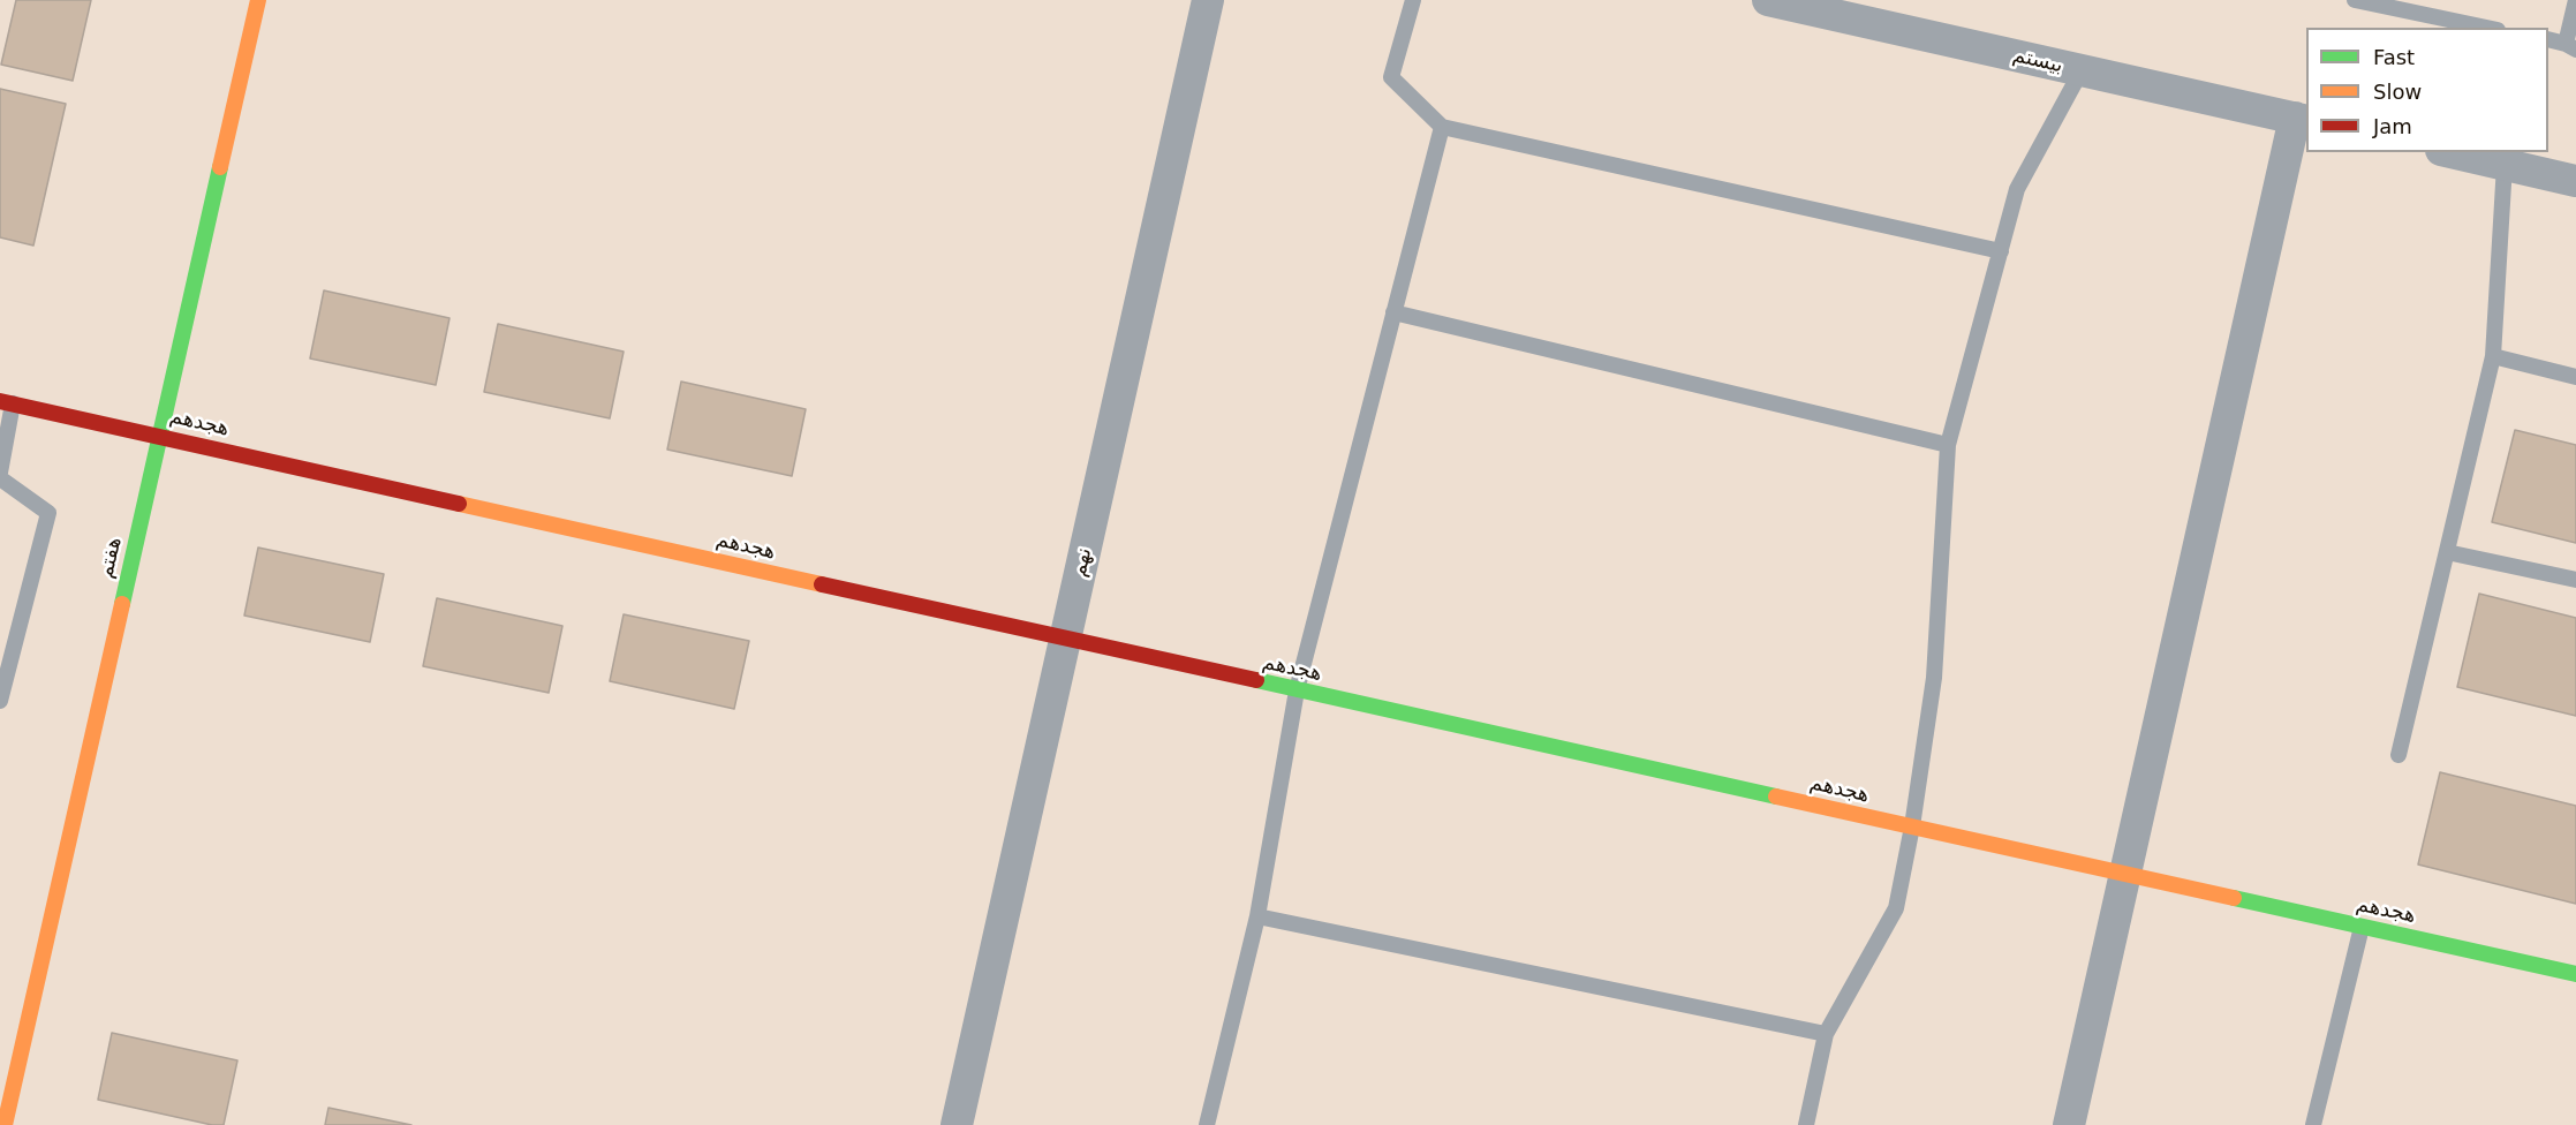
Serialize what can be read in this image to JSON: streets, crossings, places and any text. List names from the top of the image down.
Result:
{
  "streets": {
    "street": [
      "بیستم",
      "هجدهم",
      "هفتم",
      "نهم"
    ]
  },
  "crossings": [
    ["هجدهم", "هفتم"],
    ["هجدهم", "نهم"]
  ],
  "legend": ["Fast", "Slow", "Jam"]
}
